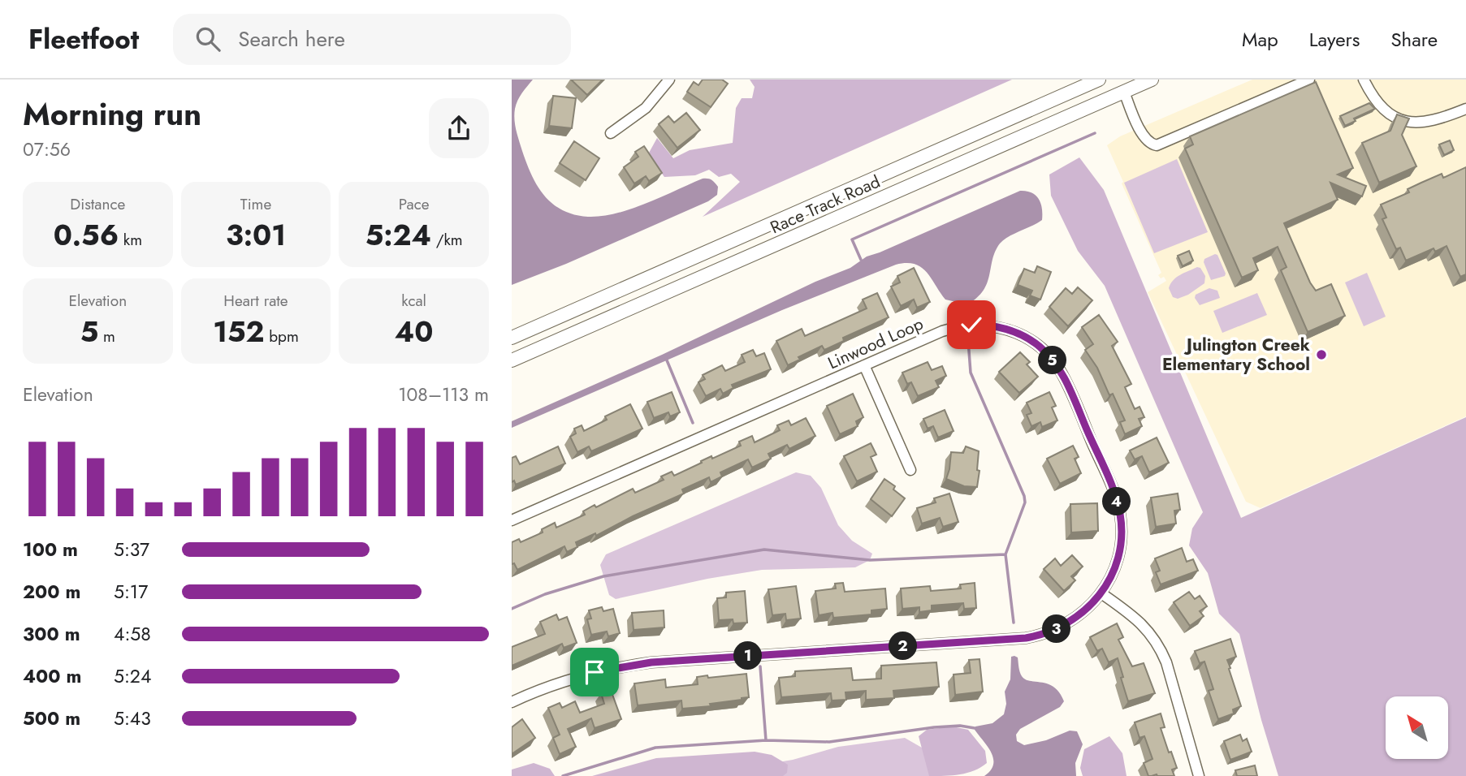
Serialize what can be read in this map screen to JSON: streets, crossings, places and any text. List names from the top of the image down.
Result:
{
  "streets": {
    "main road": ["Race Track Road"],
    "street": ["Linwood Loop"]
  },
  "places": ["Julington Creek Elementary School"],
  "north": "top left",
  "page": {
    "header": "Fleetfoot",
    "search": "Search here",
    "nav": ["Map", "Layers", "Share"],
    "heading": ["Morning run", "07:56"],
    "stats": [
      ["Distance", "0.56 km"],
      ["Time", "3:01"],
      ["Pace", "5:24 /km"],
      ["Elevation", "5 m"],
      ["Heart rate", "152 bpm"],
      ["kcal", "40"]
    ],
    "pins": [
      "5",
      "4",
      "3",
      "2",
      "1"
    ],
    "chart": ["Elevation", "108–113 m"],
    "list": [
      {
        "name": "100 m",
        "note": "5:37"
      },
      {
        "name": "200 m",
        "note": "5:17"
      },
      {
        "name": "300 m",
        "note": "4:58"
      },
      {
        "name": "400 m",
        "note": "5:24"
      },
      {
        "name": "500 m",
        "note": "5:43"
      }
    ]
  }
}
